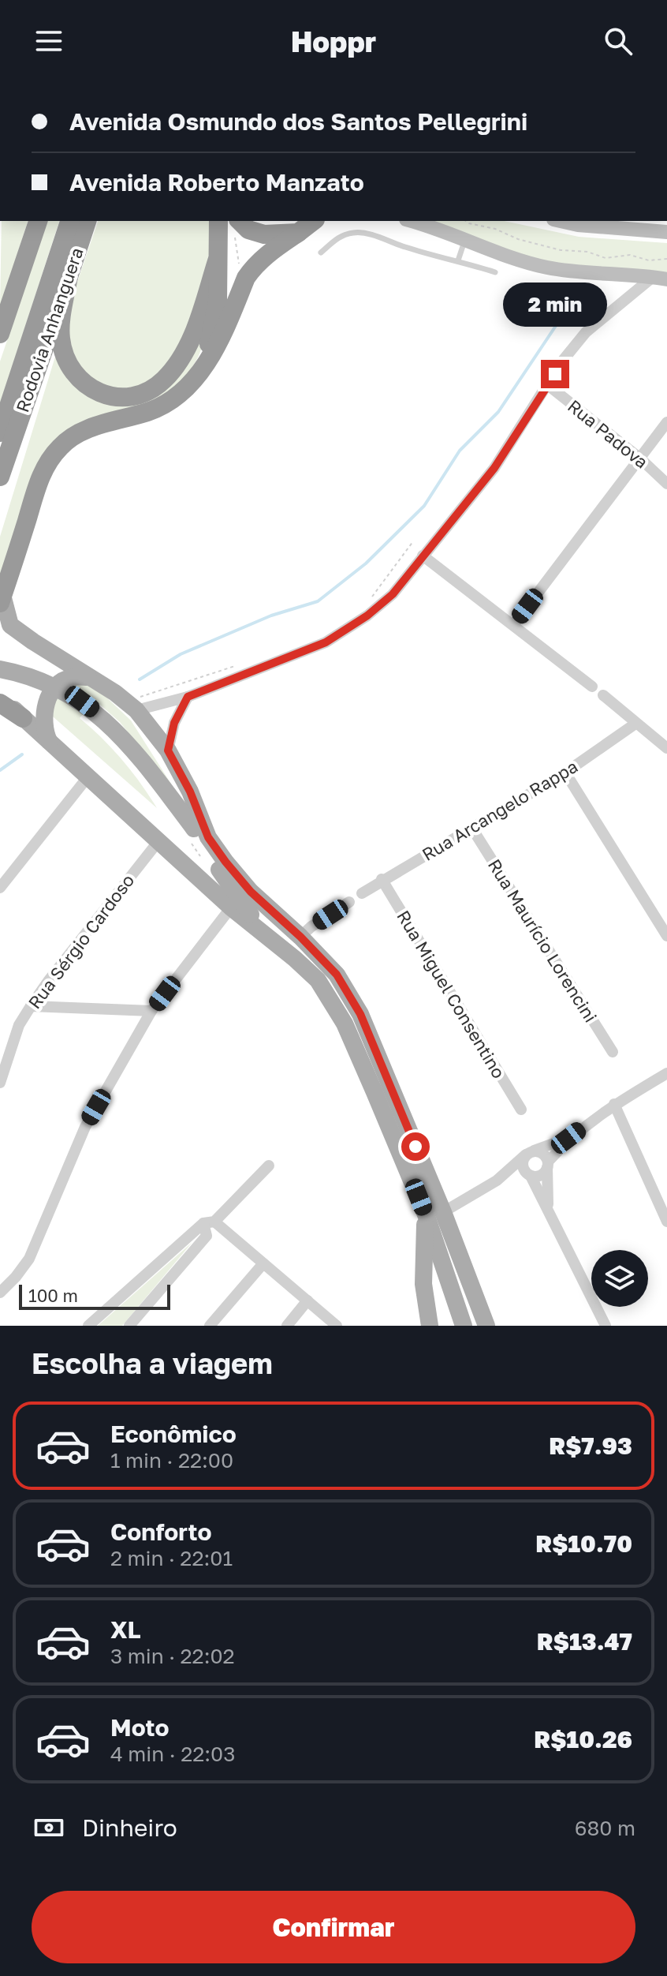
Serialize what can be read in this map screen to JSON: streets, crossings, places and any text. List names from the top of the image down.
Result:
{
  "streets": {
    "highway": ["Rodovia Anhanguera"],
    "street": [
      "Rua Padova",
      "Rua Arcangelo Rappa",
      "Rua Maurício Lorencini",
      "Rua Sérgio Cardoso",
      "Rua Miguel Consentino"
    ]
  },
  "crossings": [
    ["Rua Arcangelo Rappa", "Rua Maurício Lorencini"],
    ["Rua Arcangelo Rappa", "Rua Miguel Consentino"]
  ],
  "scale_bar": "100 m",
  "page": {
    "header": "Hoppr",
    "banner": ["Avenida Osmundo dos Santos Pellegrini", "Avenida Roberto Manzato"],
    "bubble": "2 min",
    "scale": "100 m",
    "heading": "Escolha a viagem",
    "list": [
      {
        "name": "Econômico",
        "note": "1 min · 22:00",
        "value": "R$7.93"
      },
      {
        "name": "Conforto",
        "note": "2 min · 22:01",
        "value": "R$10.70"
      },
      {
        "name": "XL",
        "note": "3 min · 22:02",
        "value": "R$13.47"
      },
      {
        "name": "Moto",
        "note": "4 min · 22:03",
        "value": "R$10.26"
      }
    ],
    "pay": ["Dinheiro", "680 m"],
    "buttons": "Confirmar"
  }
}
